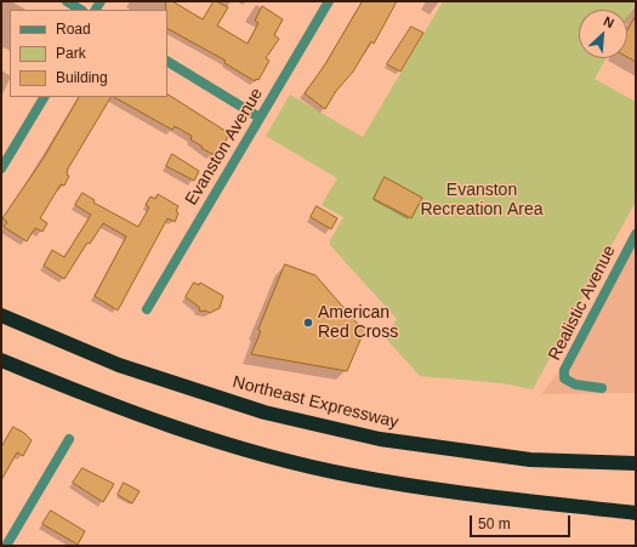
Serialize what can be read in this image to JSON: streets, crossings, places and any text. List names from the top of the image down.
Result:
{
  "streets": {
    "highway": ["Northeast Expressway"],
    "street": ["Evanston Avenue", "Realistic Avenue"]
  },
  "parks": ["Evanston Recreation Area"],
  "places": ["American Red Cross"],
  "legend": ["Road", "Park", "Building"],
  "scale_bar": "50 m",
  "north": "top right"
}
